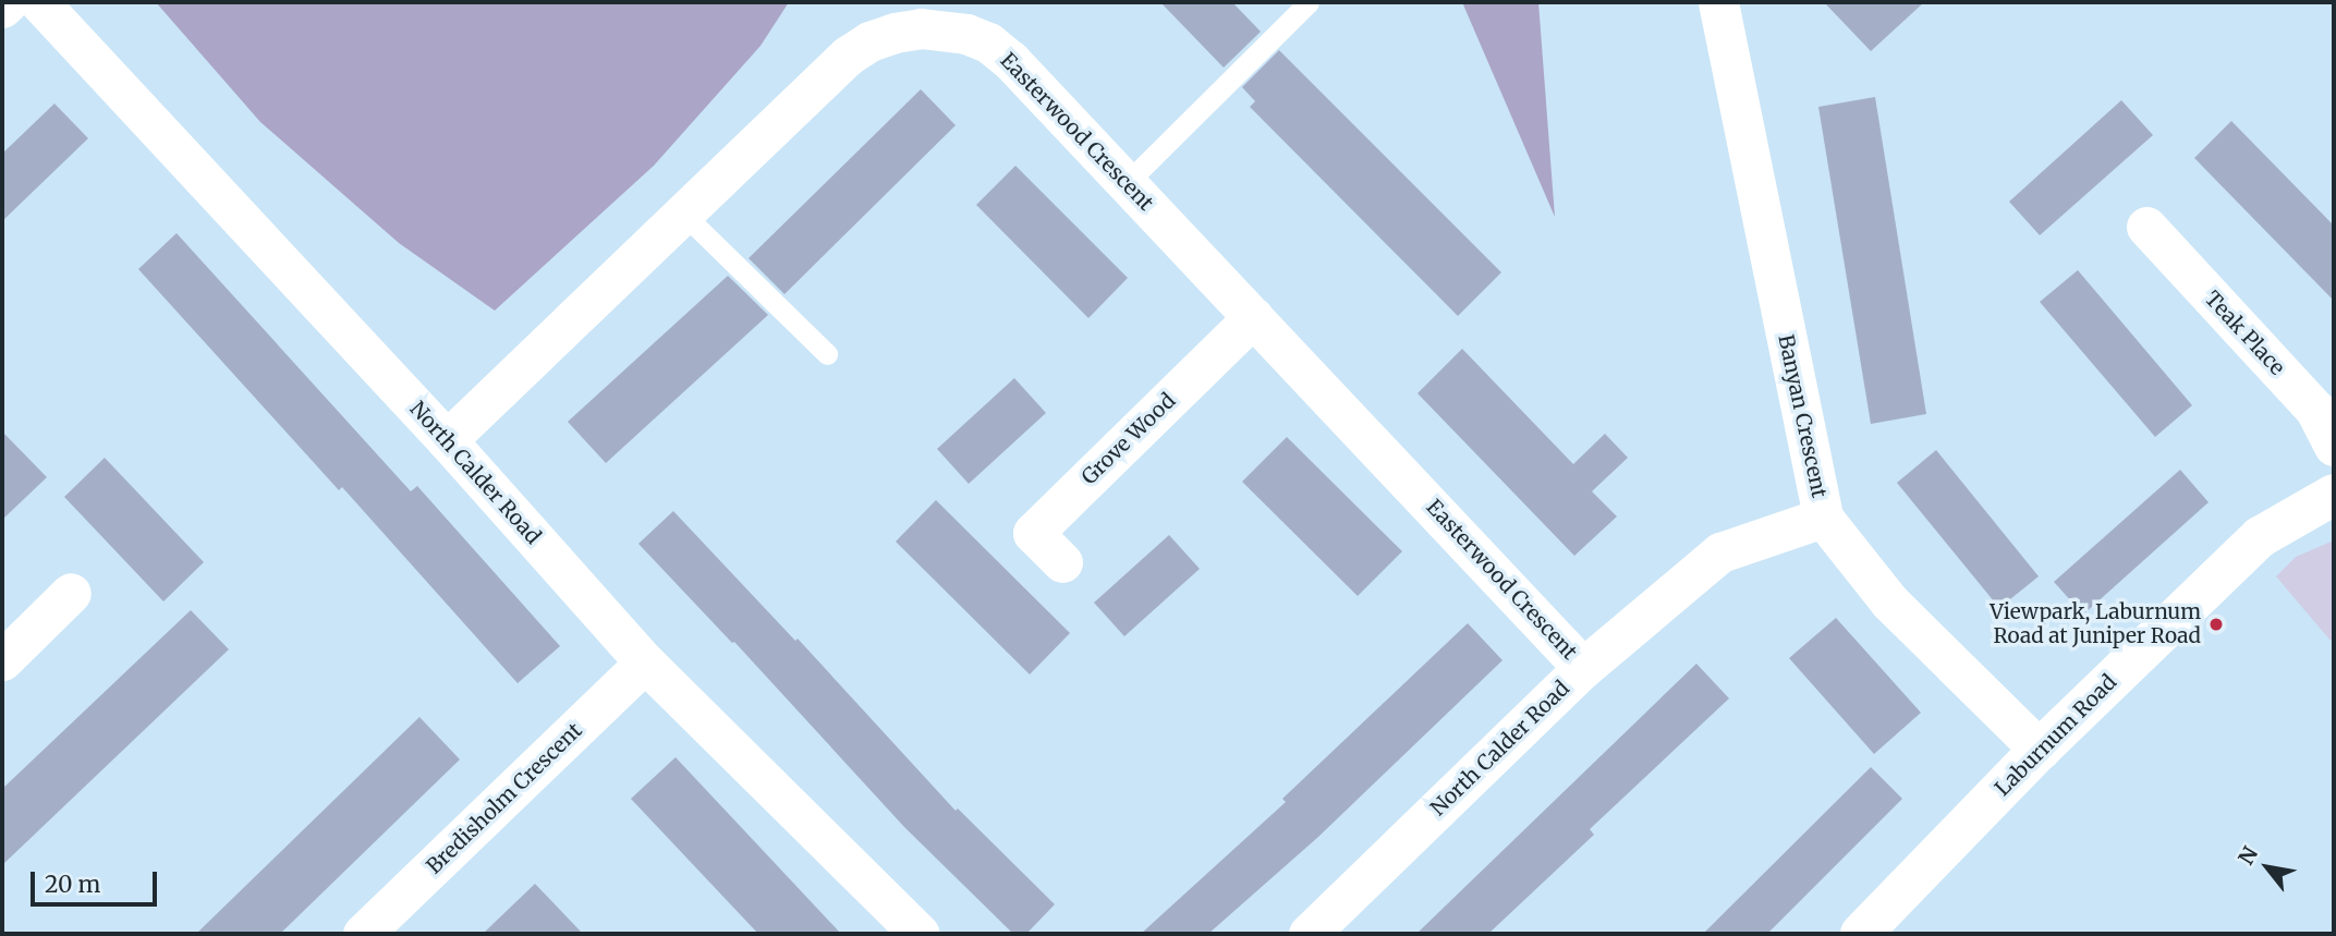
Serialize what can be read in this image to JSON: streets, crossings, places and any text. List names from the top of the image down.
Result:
{
  "streets": {
    "street": [
      "Easterwood Crescent",
      "Teak Place",
      "Banyan Crescent",
      "Grove Wood",
      "North Calder Road",
      "Laburnum Road",
      "Bredisholm Crescent"
    ]
  },
  "crossings": [
    ["Easterwood Crescent", "Grove Wood"],
    ["Easterwood Crescent", "North Calder Road"],
    ["Banyan Crescent", "North Calder Road"],
    ["Banyan Crescent", "Laburnum Road"],
    ["North Calder Road", "Bredisholm Crescent"]
  ],
  "places": ["Viewpark, Laburnum Road at Juniper Road"],
  "scale_bar": "20 m",
  "north": "top left"
}
